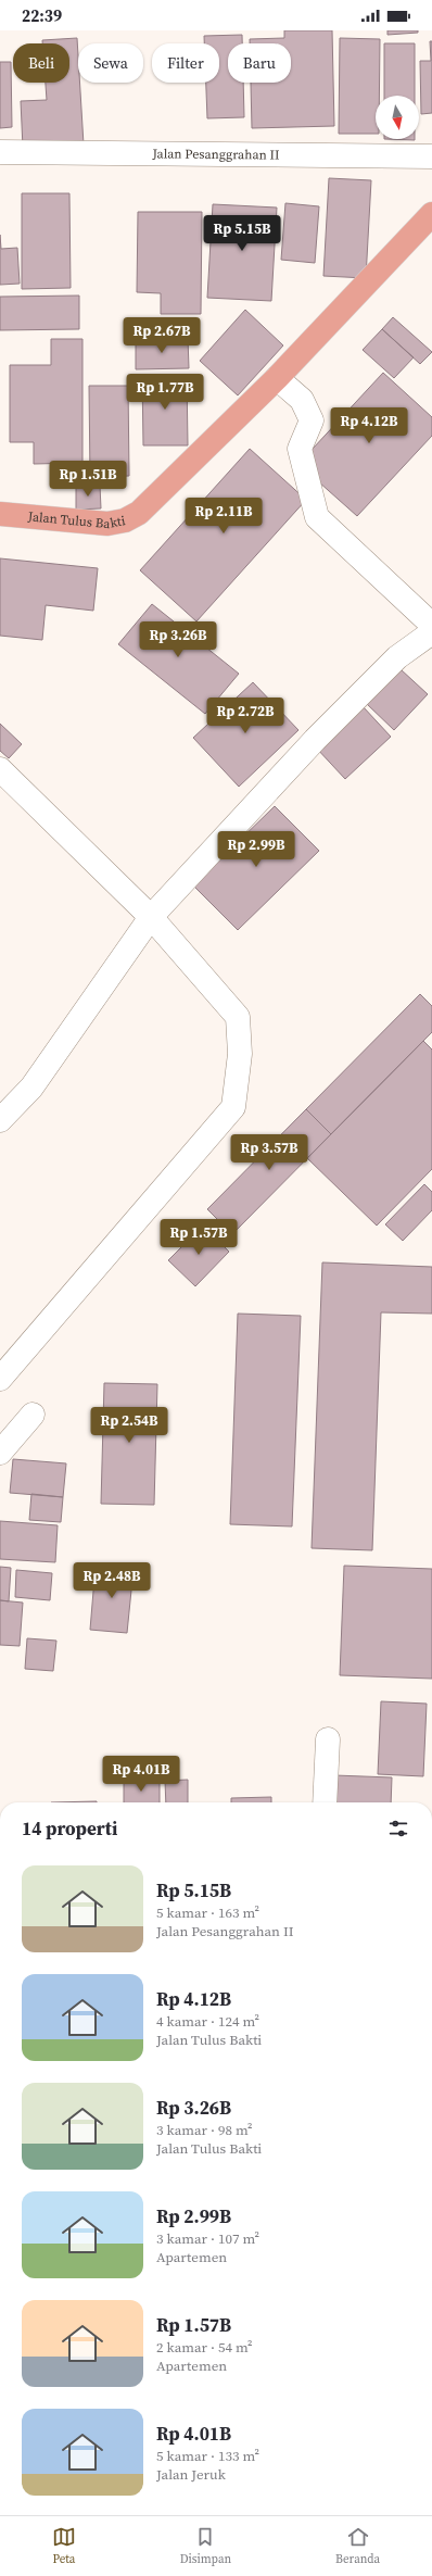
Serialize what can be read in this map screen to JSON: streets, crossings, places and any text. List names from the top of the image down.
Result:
{
  "streets": {
    "main road": ["Jalan Tulus Bakti"],
    "street": ["Jalan Pesanggrahan II"]
  },
  "north": "bottom",
  "page": {
    "status": "22:39",
    "chip": [
      "Beli",
      "Sewa",
      "Filter",
      "Baru"
    ],
    "price": [
      "Rp 5.15B",
      "Rp 2.67B",
      "Rp 1.77B",
      "Rp 4.12B",
      "Rp 1.51B",
      "Rp 2.11B",
      "Rp 3.26B",
      "Rp 2.72B",
      "Rp 2.99B",
      "Rp 3.57B",
      "Rp 1.57B",
      "Rp 2.54B",
      "Rp 2.48B",
      "Rp 4.01B"
    ],
    "heading": "14 properti",
    "list": [
      {
        "name": "Rp 5.15B",
        "note": "5 kamar · 163 m² · Jalan Pesanggrahan II"
      },
      {
        "name": "Rp 4.12B",
        "note": "4 kamar · 124 m² · Jalan Tulus Bakti"
      },
      {
        "name": "Rp 3.26B",
        "note": "3 kamar · 98 m² · Jalan Tulus Bakti"
      },
      {
        "name": "Rp 2.99B",
        "note": "3 kamar · 107 m² · Apartemen"
      },
      {
        "name": "Rp 1.57B",
        "note": "2 kamar · 54 m² · Apartemen"
      },
      {
        "name": "Rp 4.01B",
        "note": "5 kamar · 133 m² · Jalan Jeruk"
      }
    ],
    "tabs": ["Peta", "Disimpan", "Beranda"]
  }
}
